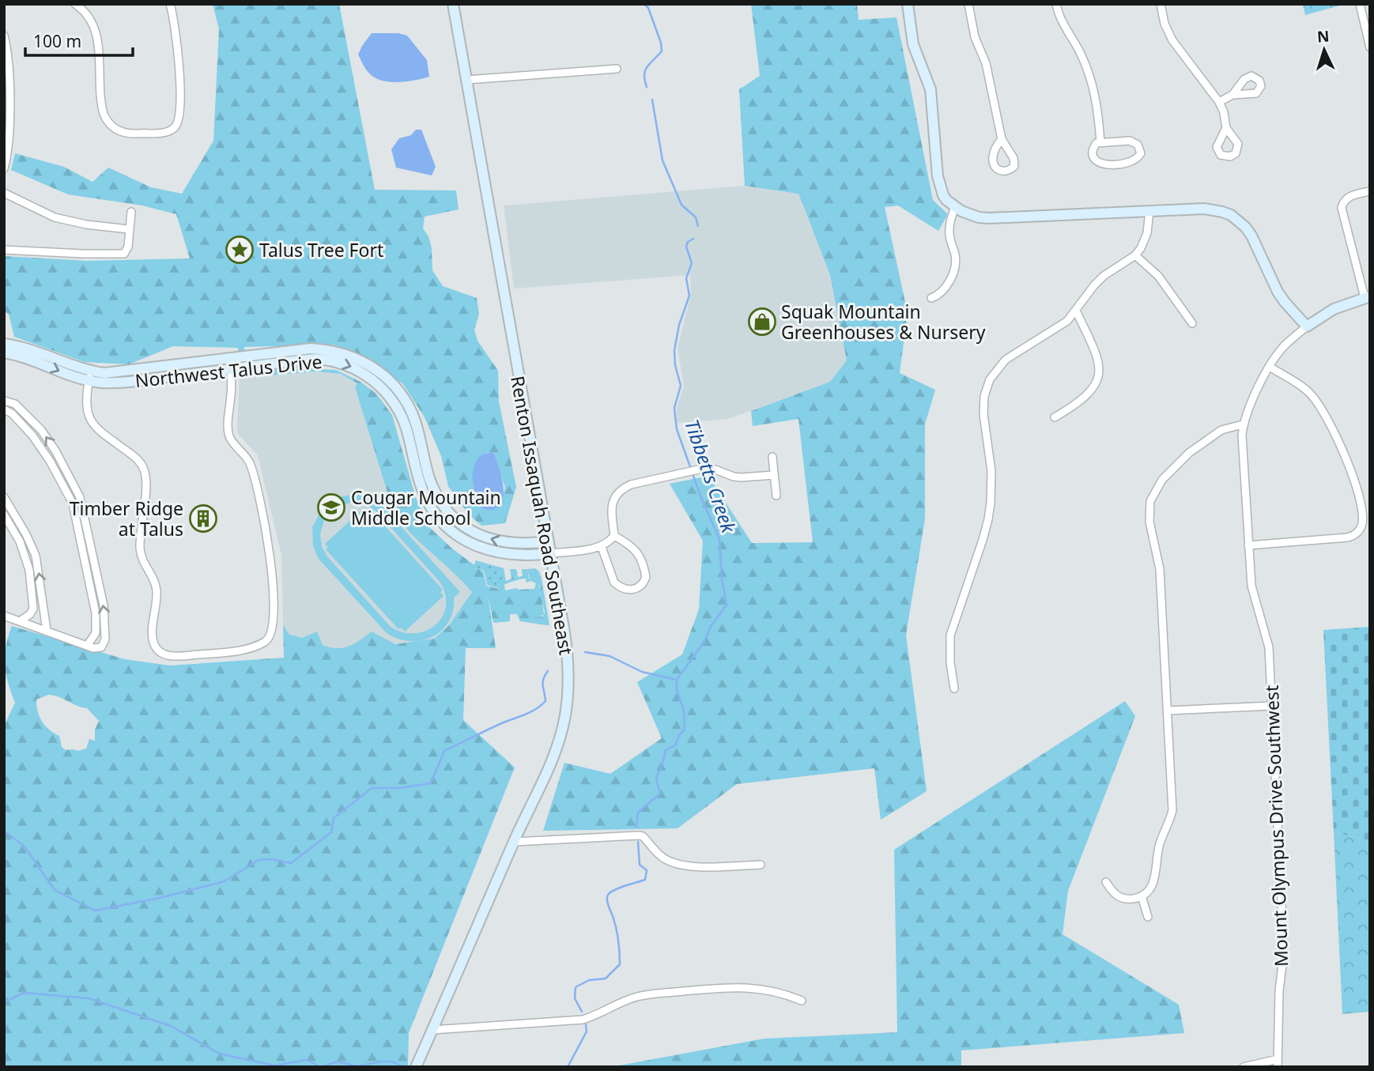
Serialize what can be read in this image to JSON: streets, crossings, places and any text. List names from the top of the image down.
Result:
{
  "streets": {
    "street": ["Northwest Talus Drive", "Renton Issaquah Road Southeast", "Mount Olympus Drive Southwest"]
  },
  "crossings": [
    ["Northwest Talus Drive", "Renton Issaquah Road Southeast"]
  ],
  "water": ["Tibbetts Creek"],
  "places": {
    "place": ["Talus Tree Fort"],
    "shop": ["Squak Mountain Greenhouses & Nursery"],
    "school or university": ["Cougar Mountain Middle School"],
    "building": ["Timber Ridge at Talus"]
  },
  "scale_bar": "100 m",
  "north": "top"
}
